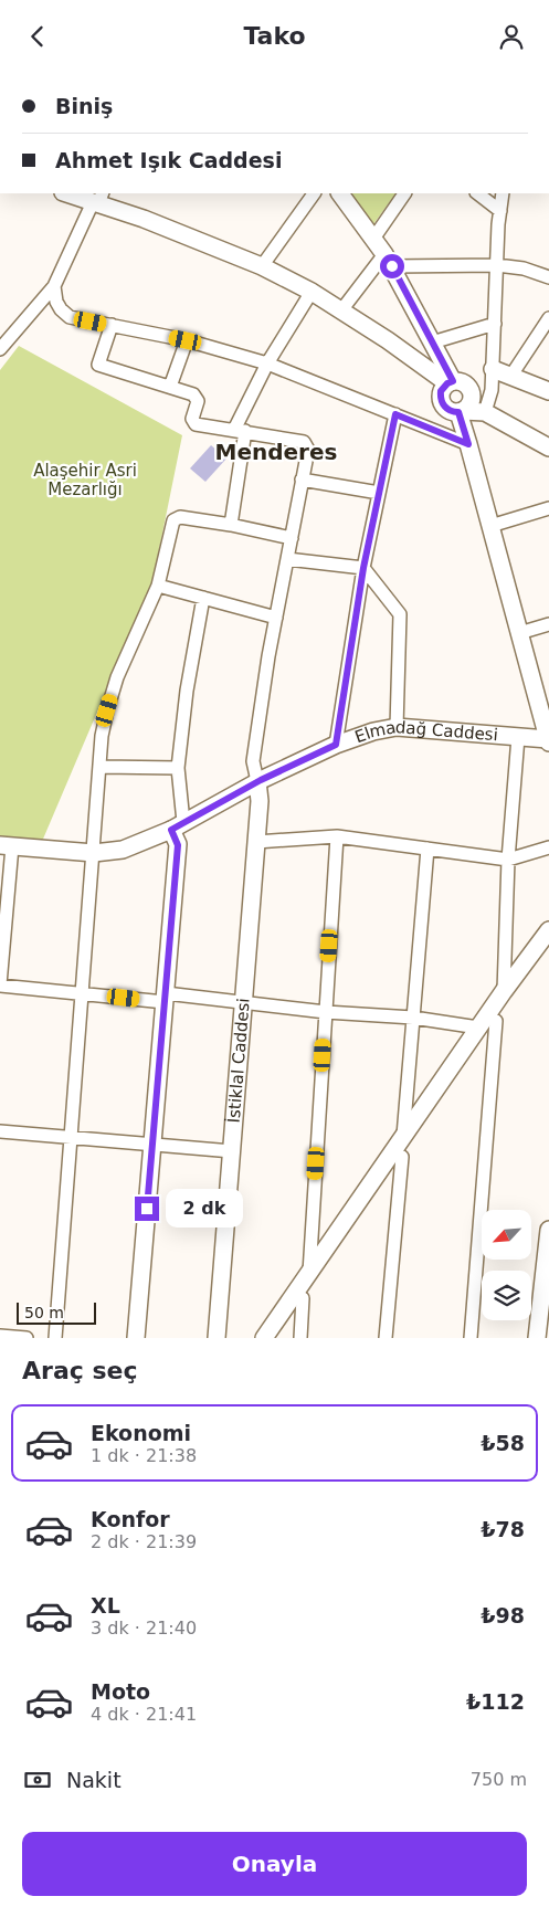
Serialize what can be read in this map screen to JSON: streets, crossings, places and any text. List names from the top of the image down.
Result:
{
  "streets": {
    "street": ["Elmadağ Caddesi", "İstiklal Caddesi"]
  },
  "crossings": [
    ["Elmadağ Caddesi", "İstiklal Caddesi"]
  ],
  "districts": ["Menderes"],
  "parks": ["Alaşehir Asri Mezarlığı"],
  "scale_bar": "50 m",
  "north": "bottom left",
  "page": {
    "header": "Tako",
    "banner": ["Biniş", "Ahmet Işık Caddesi"],
    "bubble": "2 dk",
    "scale": "50 m",
    "heading": "Araç seç",
    "list": [
      {
        "name": "Ekonomi",
        "note": "1 dk · 21:38",
        "value": "₺58"
      },
      {
        "name": "Konfor",
        "note": "2 dk · 21:39",
        "value": "₺78"
      },
      {
        "name": "XL",
        "note": "3 dk · 21:40",
        "value": "₺98"
      },
      {
        "name": "Moto",
        "note": "4 dk · 21:41",
        "value": "₺112"
      }
    ],
    "pay": ["Nakit", "750 m"],
    "buttons": "Onayla"
  }
}
